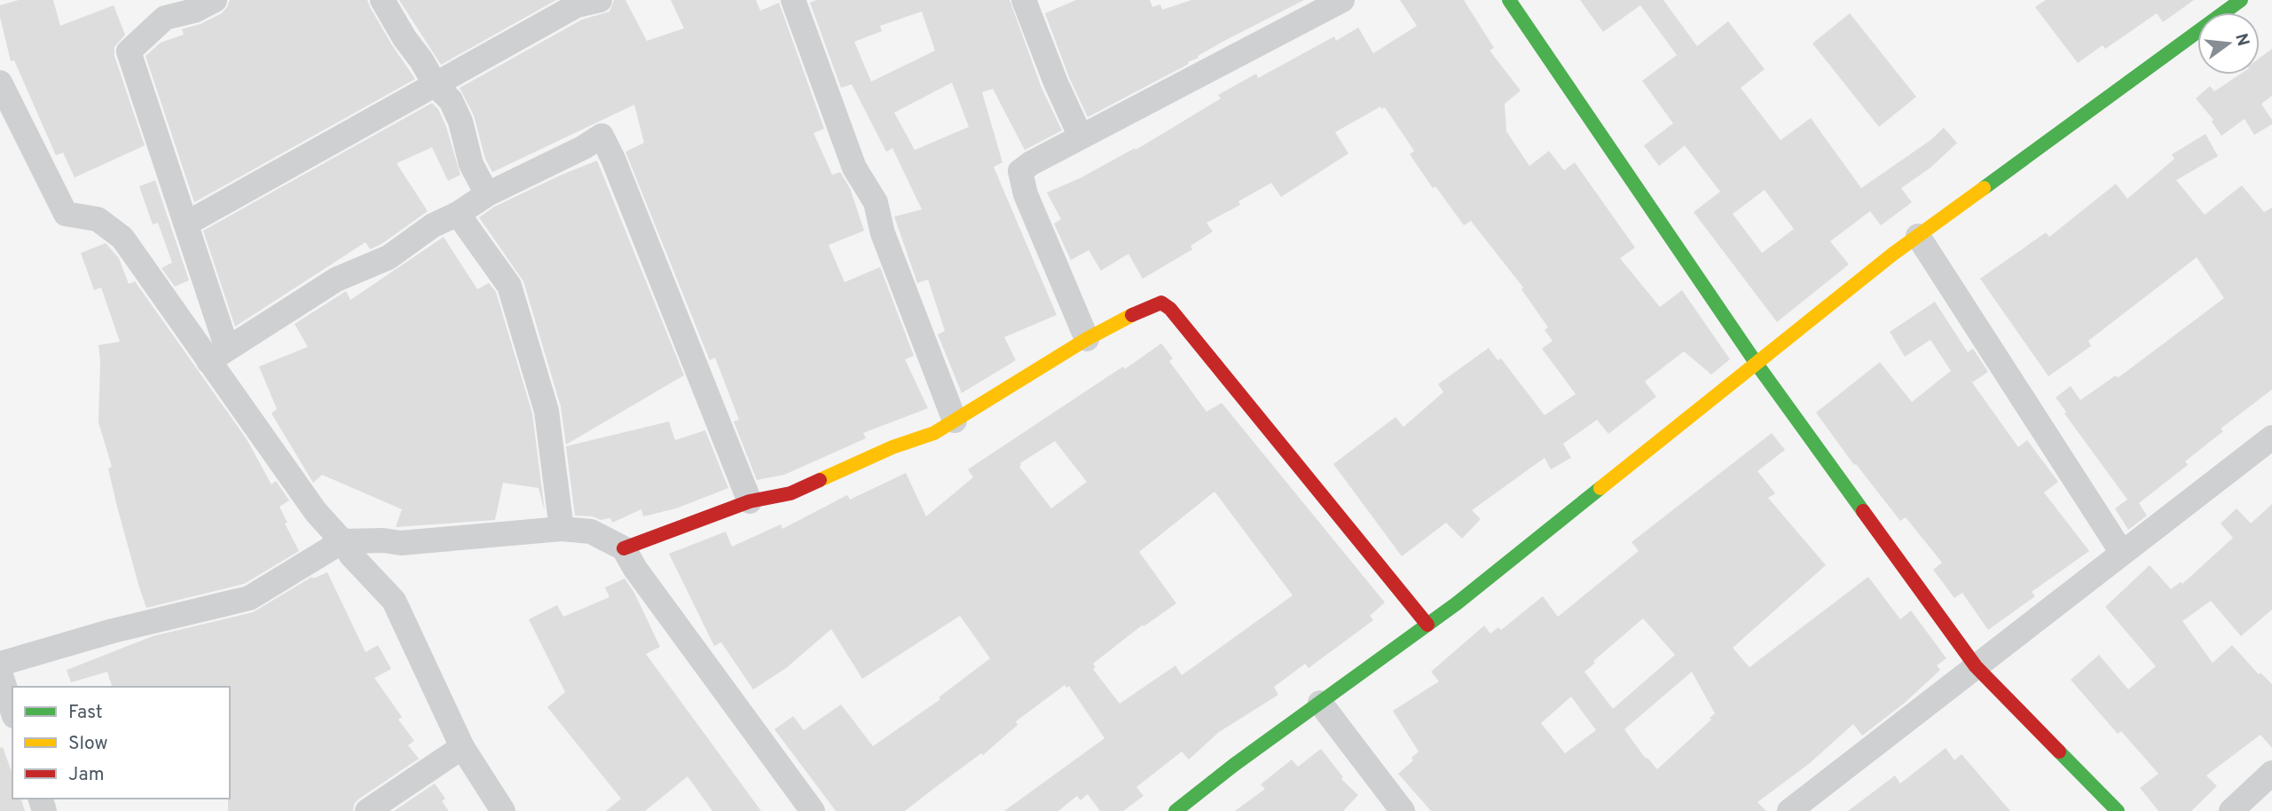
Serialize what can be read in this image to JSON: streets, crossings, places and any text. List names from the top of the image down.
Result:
{
  "legend": ["Fast", "Slow", "Jam"],
  "north": "right"
}
